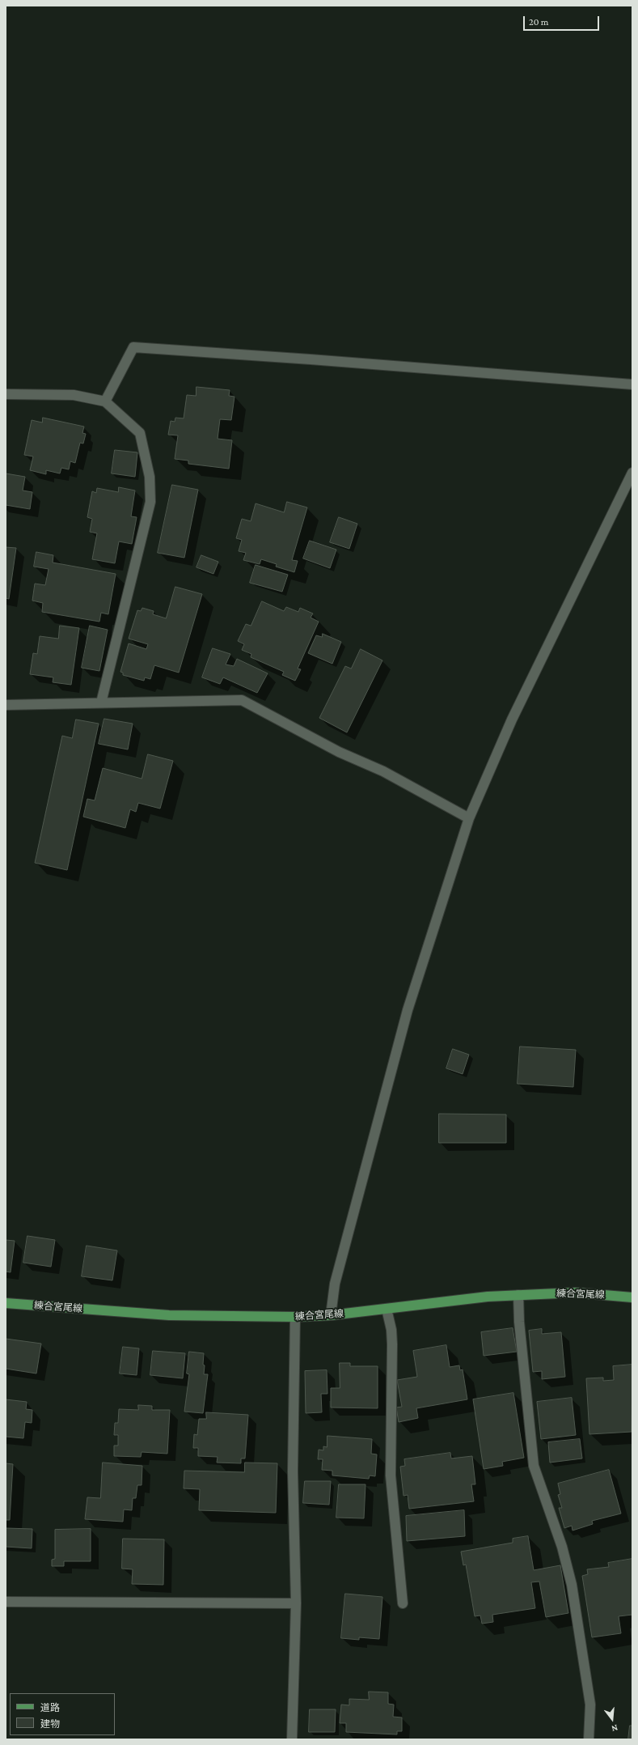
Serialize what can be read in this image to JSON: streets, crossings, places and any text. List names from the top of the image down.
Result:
{
  "streets": {
    "main road": ["練合宮尾線"]
  },
  "legend": ["道路", "建物"],
  "scale_bar": "20 m",
  "north": "bottom"
}
